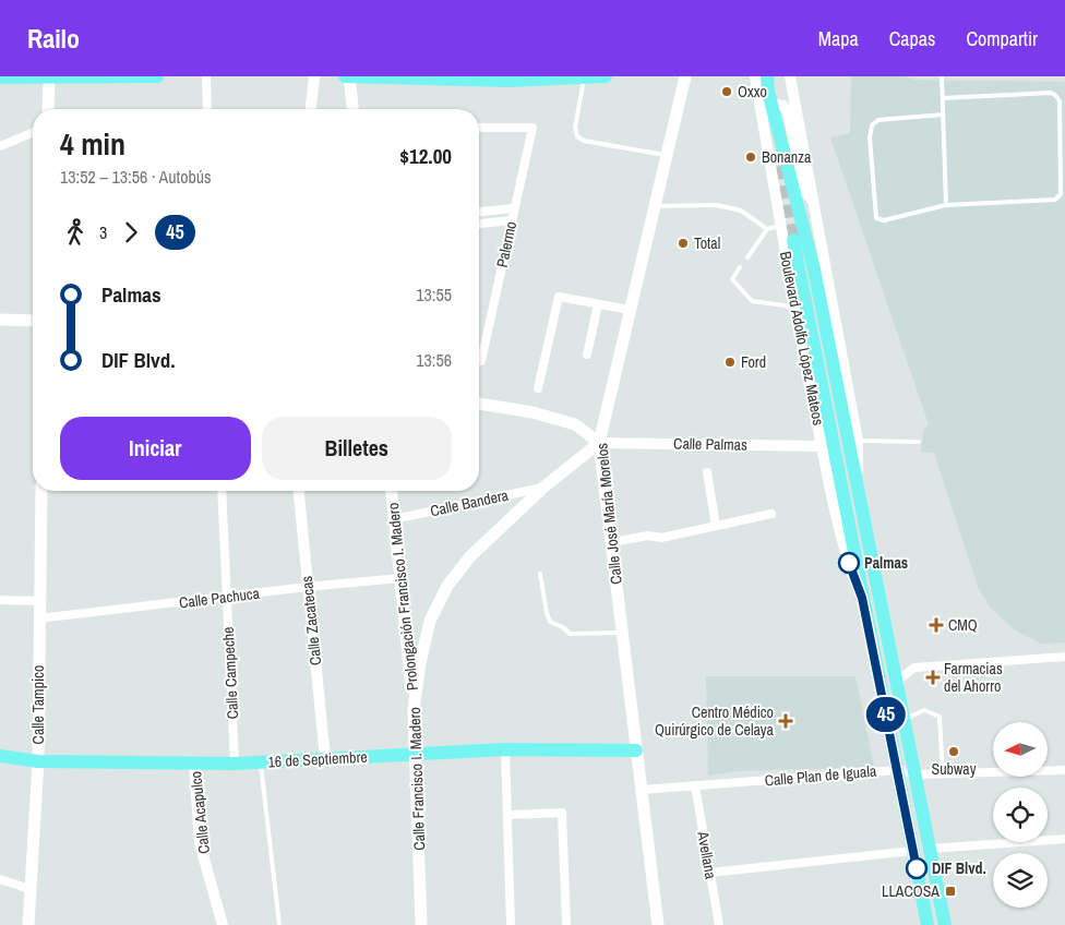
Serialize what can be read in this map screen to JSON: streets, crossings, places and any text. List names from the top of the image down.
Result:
{
  "streets": {
    "main road": [
      "Boulevard Adolfo López Mateos",
      "Calle José María Morelos",
      "Prolongación Francisco I. Madero",
      "Calle Tampico",
      "16 de Septiembre",
      "Calle Francisco I. Madero"
    ],
    "street": [
      "Palermo",
      "Calle Palmas",
      "Calle Bandera",
      "Calle Pachuca",
      "Calle Zacatecas",
      "Calle Campeche",
      "Calle Plan de Iguala",
      "Calle Acapulco",
      "Avellana"
    ]
  },
  "crossings": [
    ["Boulevard Adolfo López Mateos", "Calle Palmas"],
    ["Boulevard Adolfo López Mateos", "Calle Plan de Iguala"],
    ["Calle Palmas", "Calle José María Morelos"],
    ["Calle Palmas", "Calle Francisco I. Madero"],
    ["Calle Bandera", "Prolongación Francisco I. Madero"],
    ["Calle Bandera", "Calle Francisco I. Madero"],
    ["Calle José María Morelos", "16 de Septiembre"],
    ["Calle José María Morelos", "Calle Plan de Iguala"],
    ["Calle José María Morelos", "Calle Francisco I. Madero"],
    ["Prolongación Francisco I. Madero", "Calle Pachuca"],
    ["Prolongación Francisco I. Madero", "Calle Francisco I. Madero"],
    ["Calle Pachuca", "Calle Zacatecas"],
    ["Calle Pachuca", "Calle Campeche"],
    ["Calle Pachuca", "Calle Tampico"],
    ["Calle Zacatecas", "16 de Septiembre"],
    ["Calle Campeche", "16 de Septiembre"],
    ["Calle Tampico", "16 de Septiembre"],
    ["16 de Septiembre", "Calle Francisco I. Madero"],
    ["16 de Septiembre", "Calle Acapulco"],
    ["Calle Plan de Iguala", "Avellana"]
  ],
  "places": {
    "other": [
      "Oxxo",
      "Bonanza",
      "Total",
      "Ford",
      "Palmas",
      "Subway",
      "DIF Blvd."
    ],
    "health": ["CMQ", "Farmacias del Ahorro", "Centro Médico Quirúrgico de Celaya"],
    "transit": ["LLACOSA"]
  },
  "lines": ["bus line 45"],
  "north": "left",
  "page": {
    "header": "Railo",
    "nav": ["Mapa", "Capas", "Compartir"],
    "on_map": "45",
    "heading": ["4 min", "13:52 – 13:56 · Autobús", "$12.00"],
    "legs": ["3", "45"],
    "list": [
      {
        "name": "Palmas",
        "value": "13:55"
      },
      {
        "name": "DIF Blvd.",
        "value": "13:56"
      }
    ],
    "buttons": ["Iniciar", "Billetes"]
  }
}
